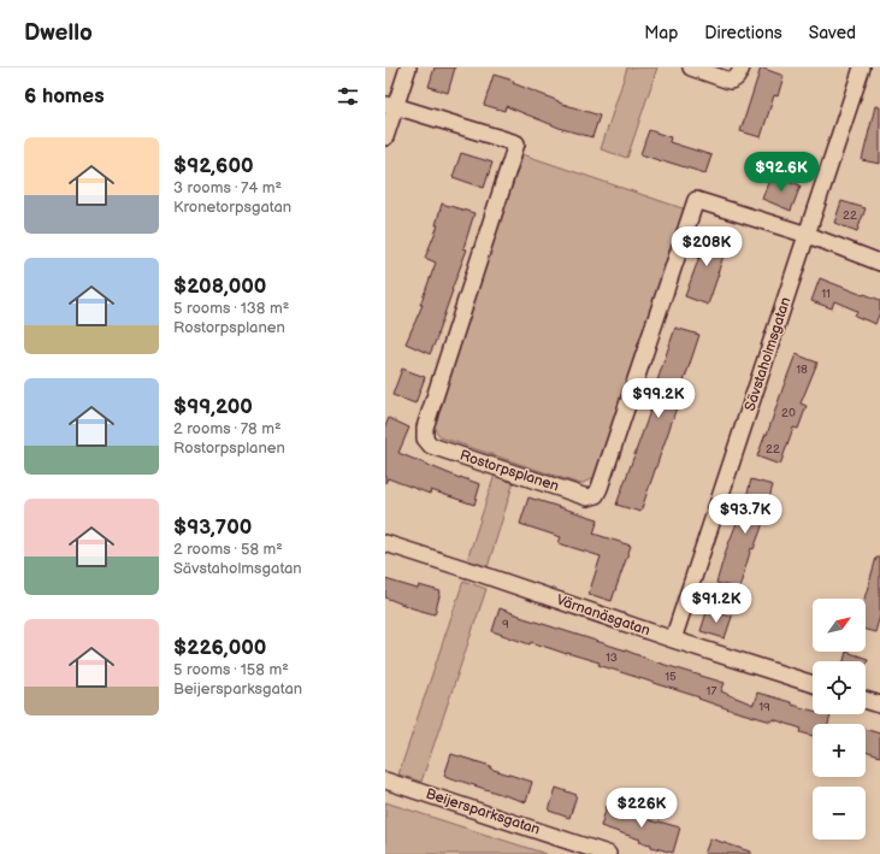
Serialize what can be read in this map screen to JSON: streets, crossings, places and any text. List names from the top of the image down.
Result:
{
  "streets": {
    "street": [
      "Sävstaholmsgatan",
      "Rostorpsplanen",
      "Värnanäsgatan",
      "Beijersparksgatan"
    ]
  },
  "crossings": [
    ["Sävstaholmsgatan", "Rostorpsplanen"],
    ["Sävstaholmsgatan", "Värnanäsgatan"]
  ],
  "house_numbers": [
    "22",
    "11",
    "18",
    "20",
    "22",
    "9",
    "13",
    "15",
    "17",
    "19"
  ],
  "north": "top right",
  "page": {
    "header": "Dwello",
    "nav": ["Map", "Directions", "Saved"],
    "heading": "6 homes",
    "list": [
      {
        "name": "$92,600",
        "note": "3 rooms · 74 m² · Kronetorpsgatan"
      },
      {
        "name": "$208,000",
        "note": "5 rooms · 138 m² · Rostorpsplanen"
      },
      {
        "name": "$99,200",
        "note": "2 rooms · 78 m² · Rostorpsplanen"
      },
      {
        "name": "$93,700",
        "note": "2 rooms · 58 m² · Sävstaholmsgatan"
      },
      {
        "name": "$226,000",
        "note": "5 rooms · 158 m² · Beijersparksgatan"
      }
    ],
    "price": [
      "$92.6K",
      "$208K",
      "$99.2K",
      "$93.7K",
      "$91.2K",
      "$226K"
    ],
    "map_buttons": ["+", "−"]
  }
}
